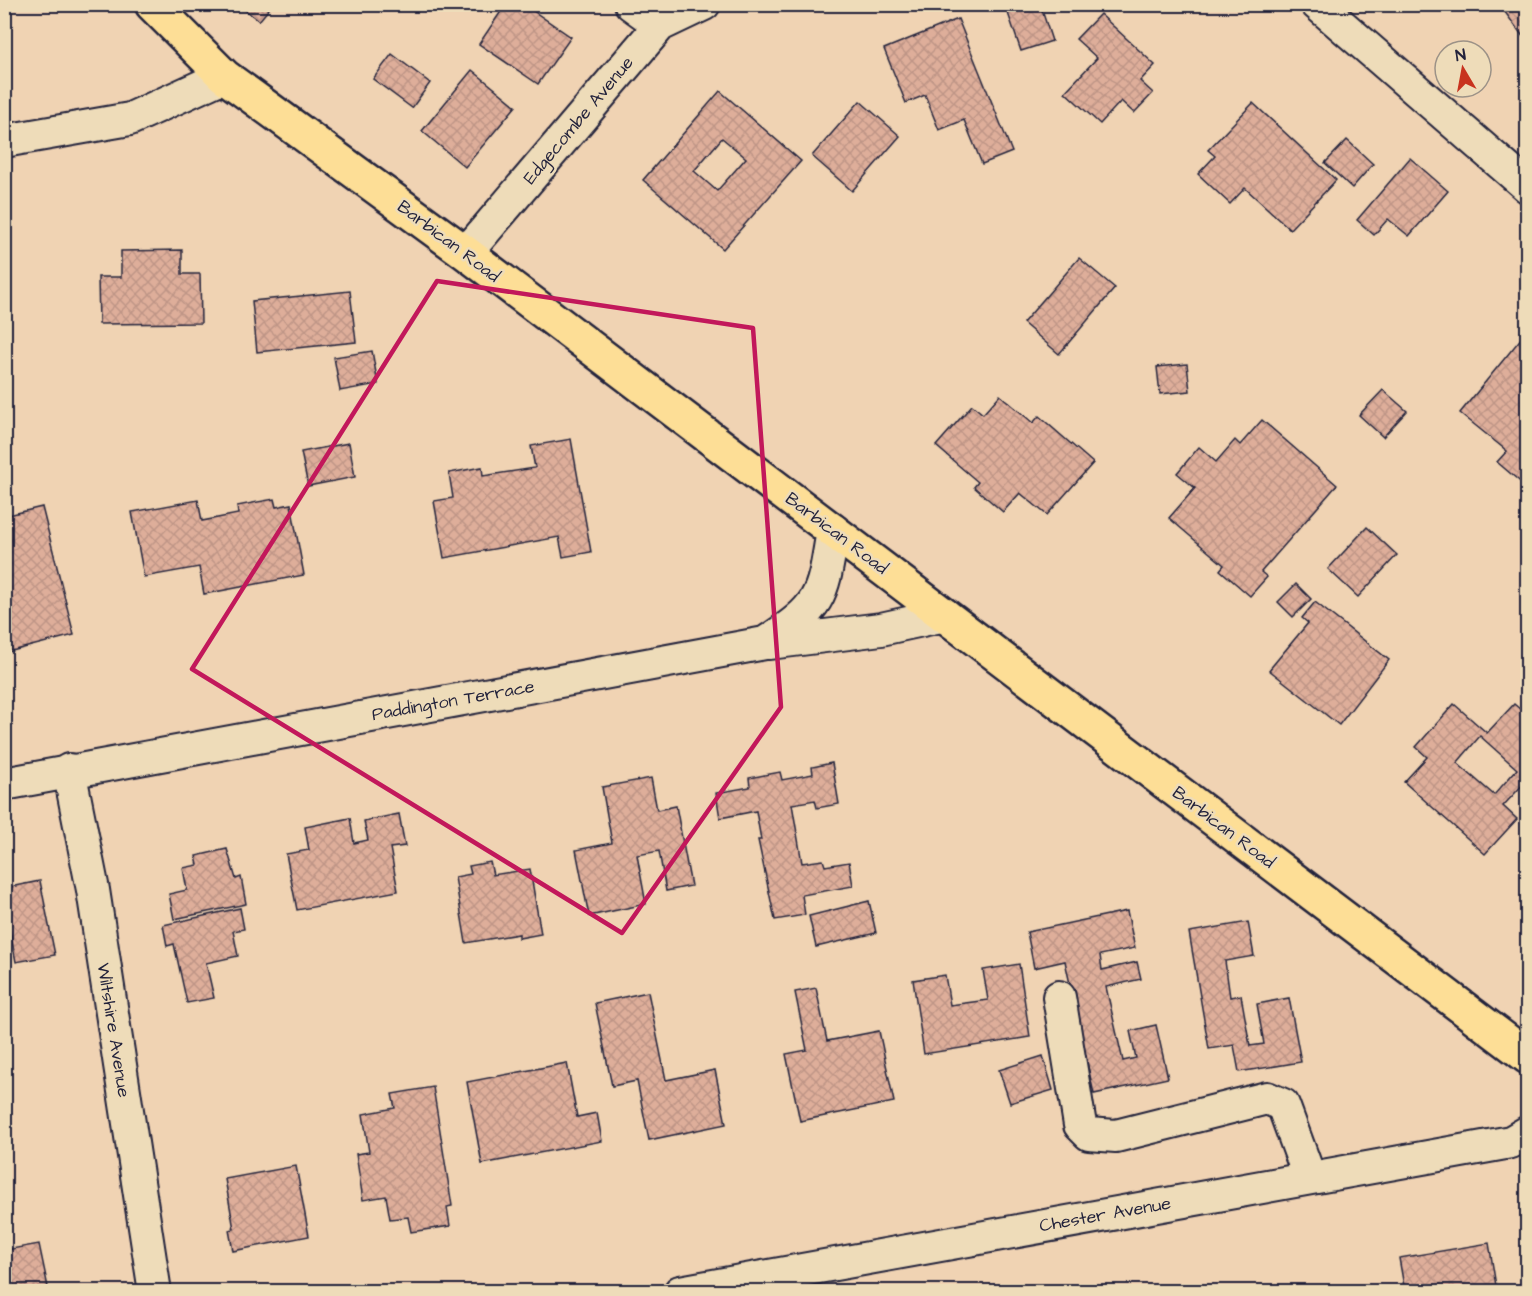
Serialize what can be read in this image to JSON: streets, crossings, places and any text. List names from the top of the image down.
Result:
{
  "streets": {
    "main road": ["Barbican Road"],
    "street": [
      "Edgecombe Avenue",
      "Paddington Terrace",
      "Wiltshire Avenue",
      "Chester Avenue"
    ]
  },
  "crossings": [
    ["Edgecombe Avenue", "Barbican Road"],
    ["Barbican Road", "Paddington Terrace"],
    ["Paddington Terrace", "Wiltshire Avenue"]
  ],
  "north": "top"
}
